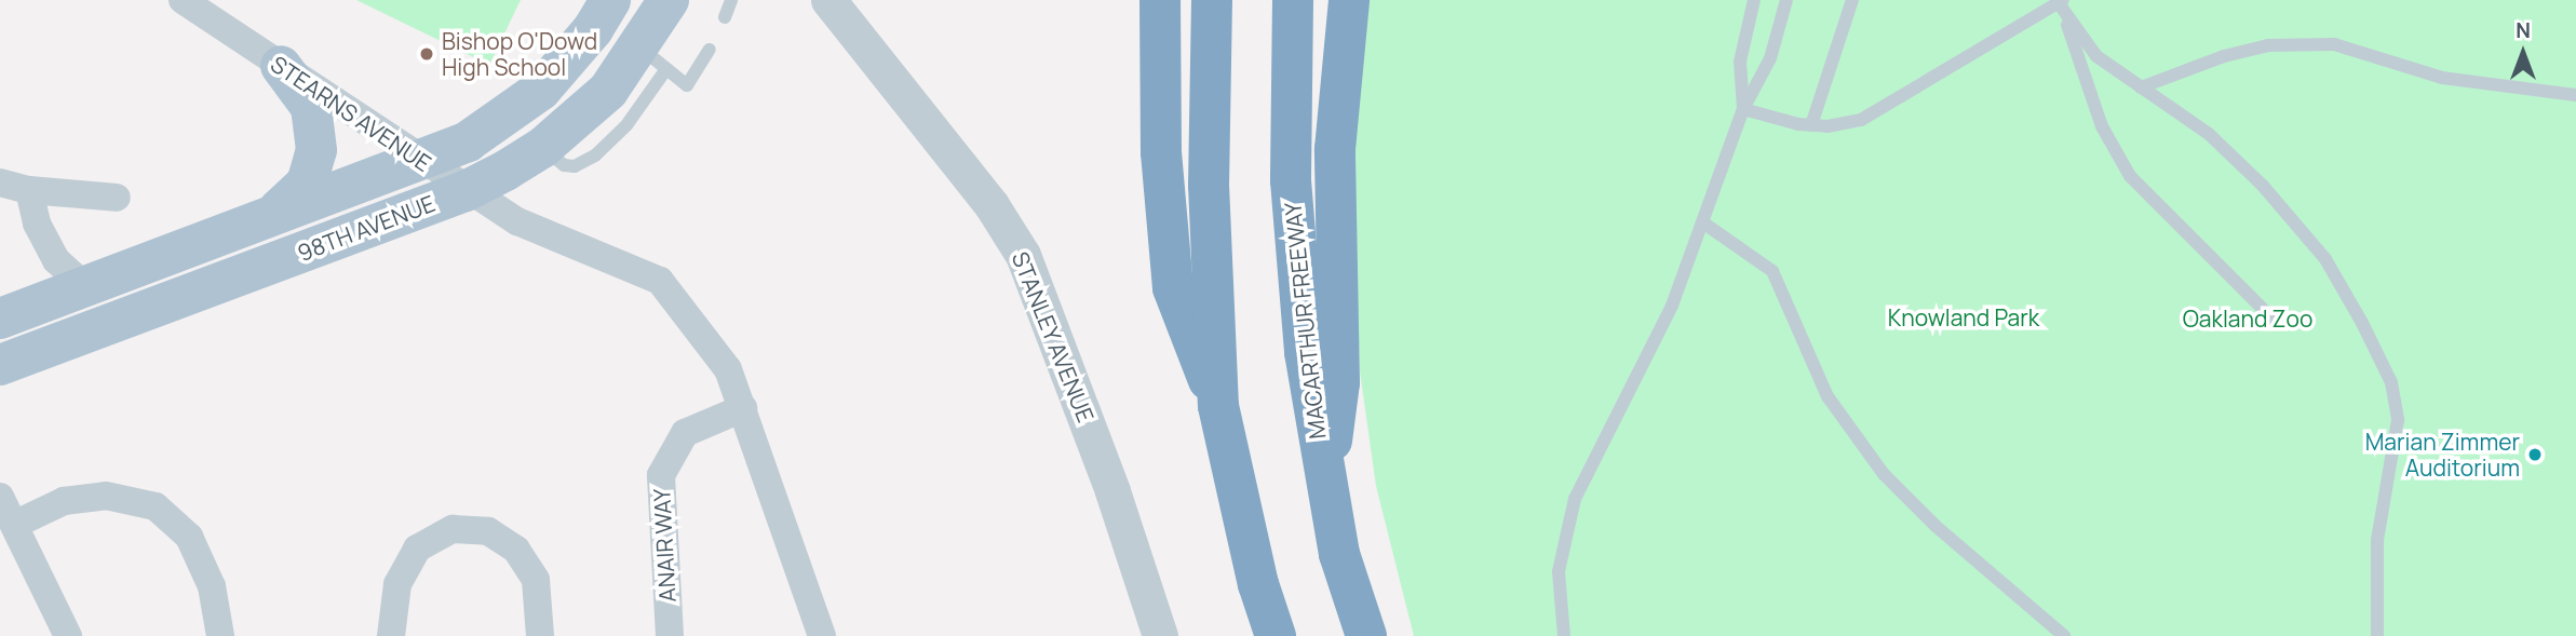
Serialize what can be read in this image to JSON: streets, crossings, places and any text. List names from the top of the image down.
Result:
{
  "streets": {
    "highway": ["MACARTHUR FREEWAY"],
    "main road": ["98TH AVENUE"],
    "street": ["STEARNS AVENUE", "STANLEY AVENUE", "ANAIR WAY"]
  },
  "crossings": [
    ["STEARNS AVENUE", "98TH AVENUE"],
    ["STEARNS AVENUE", "ANAIR WAY"]
  ],
  "parks": ["Knowland Park", "Oakland Zoo"],
  "places": ["Bishop O'Dowd High School", "Marian Zimmer Auditorium"],
  "north": "top"
}
